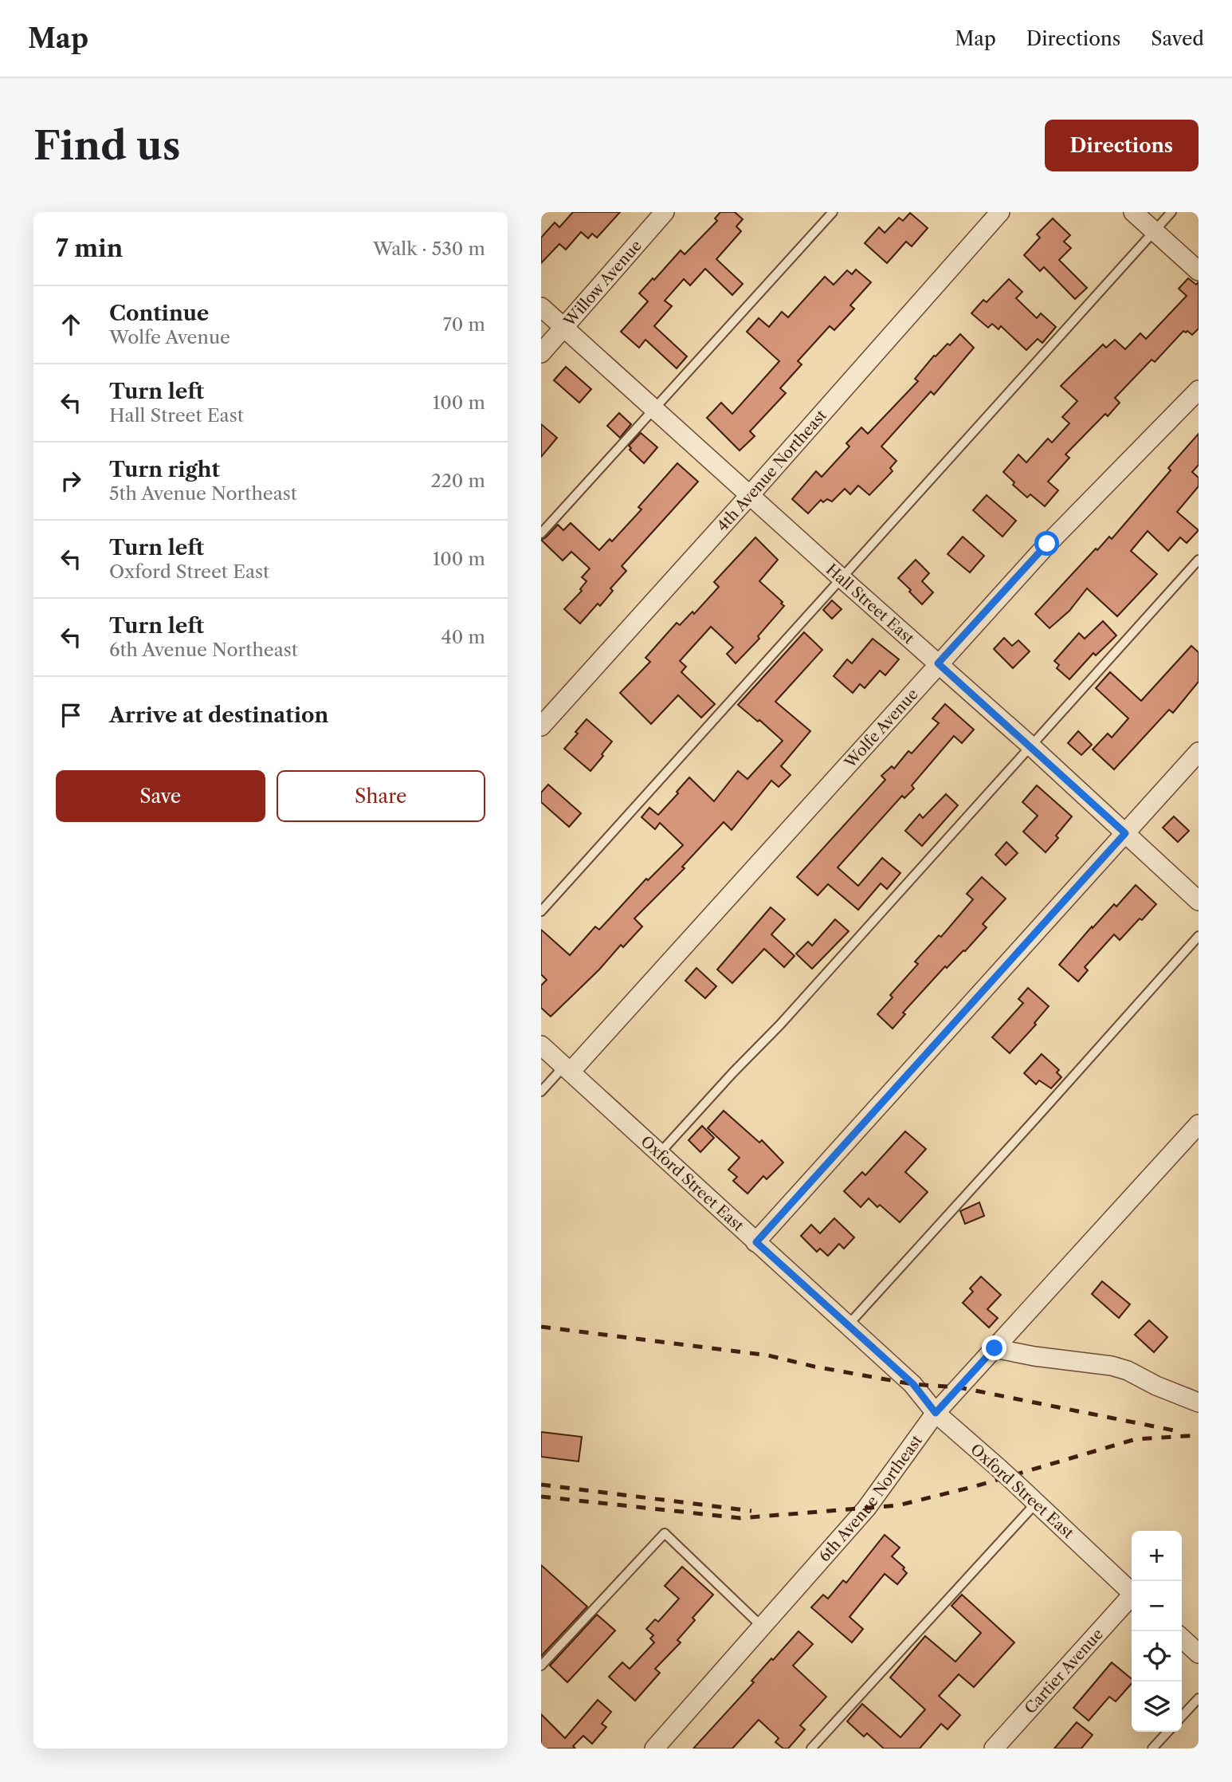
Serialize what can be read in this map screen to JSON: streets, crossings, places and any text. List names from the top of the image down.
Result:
{
  "streets": {
    "street": [
      "Willow Avenue",
      "4th Avenue Northeast",
      "Hall Street East",
      "Wolfe Avenue",
      "Oxford Street East",
      "6th Avenue Northeast",
      "Cartier Avenue"
    ]
  },
  "crossings": [
    ["Willow Avenue", "Hall Street East"],
    ["4th Avenue Northeast", "Hall Street East"],
    ["Hall Street East", "Wolfe Avenue"],
    ["Wolfe Avenue", "Oxford Street East"],
    ["Oxford Street East", "6th Avenue Northeast"]
  ],
  "page": {
    "header": "Map",
    "nav": ["Map", "Directions", "Saved"],
    "buttons": [
      "Directions",
      ["Save", "Share"]
    ],
    "title": "Find us",
    "heading": ["7 min", "Walk · 530 m"],
    "list": [
      ["Continue", "Wolfe Avenue", "70 m"],
      ["Turn left", "Hall Street East", "100 m"],
      ["Turn right", "5th Avenue Northeast", "220 m"],
      ["Turn left", "Oxford Street East", "100 m"],
      ["Turn left", "6th Avenue Northeast", "40 m"],
      "Arrive at destination"
    ],
    "map_buttons": ["+", "−"]
  }
}
